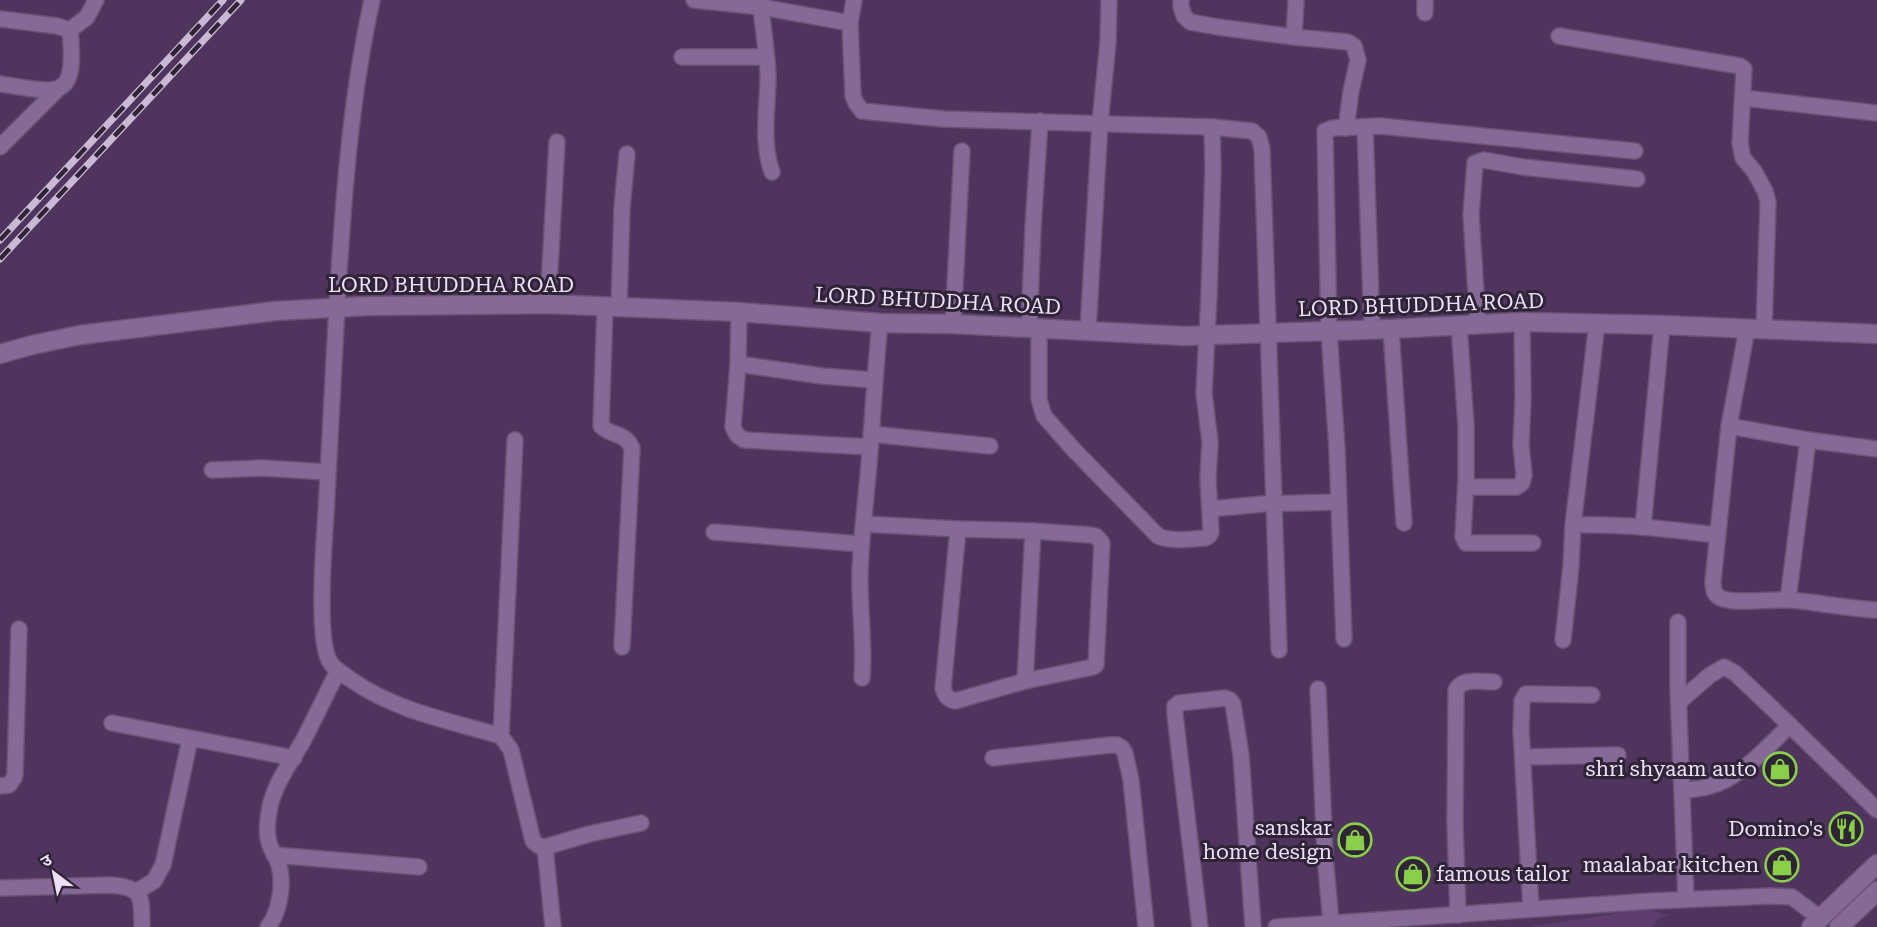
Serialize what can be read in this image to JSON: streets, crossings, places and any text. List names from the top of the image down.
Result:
{
  "streets": {
    "street": ["LORD BHUDDHA ROAD"]
  },
  "places": {
    "shop": [
      "shri shyaam auto",
      "sanskar home design",
      "maalabar kitchen",
      "famous tailor"
    ],
    "restaurant": ["Domino's"]
  },
  "north": "top left"
}
